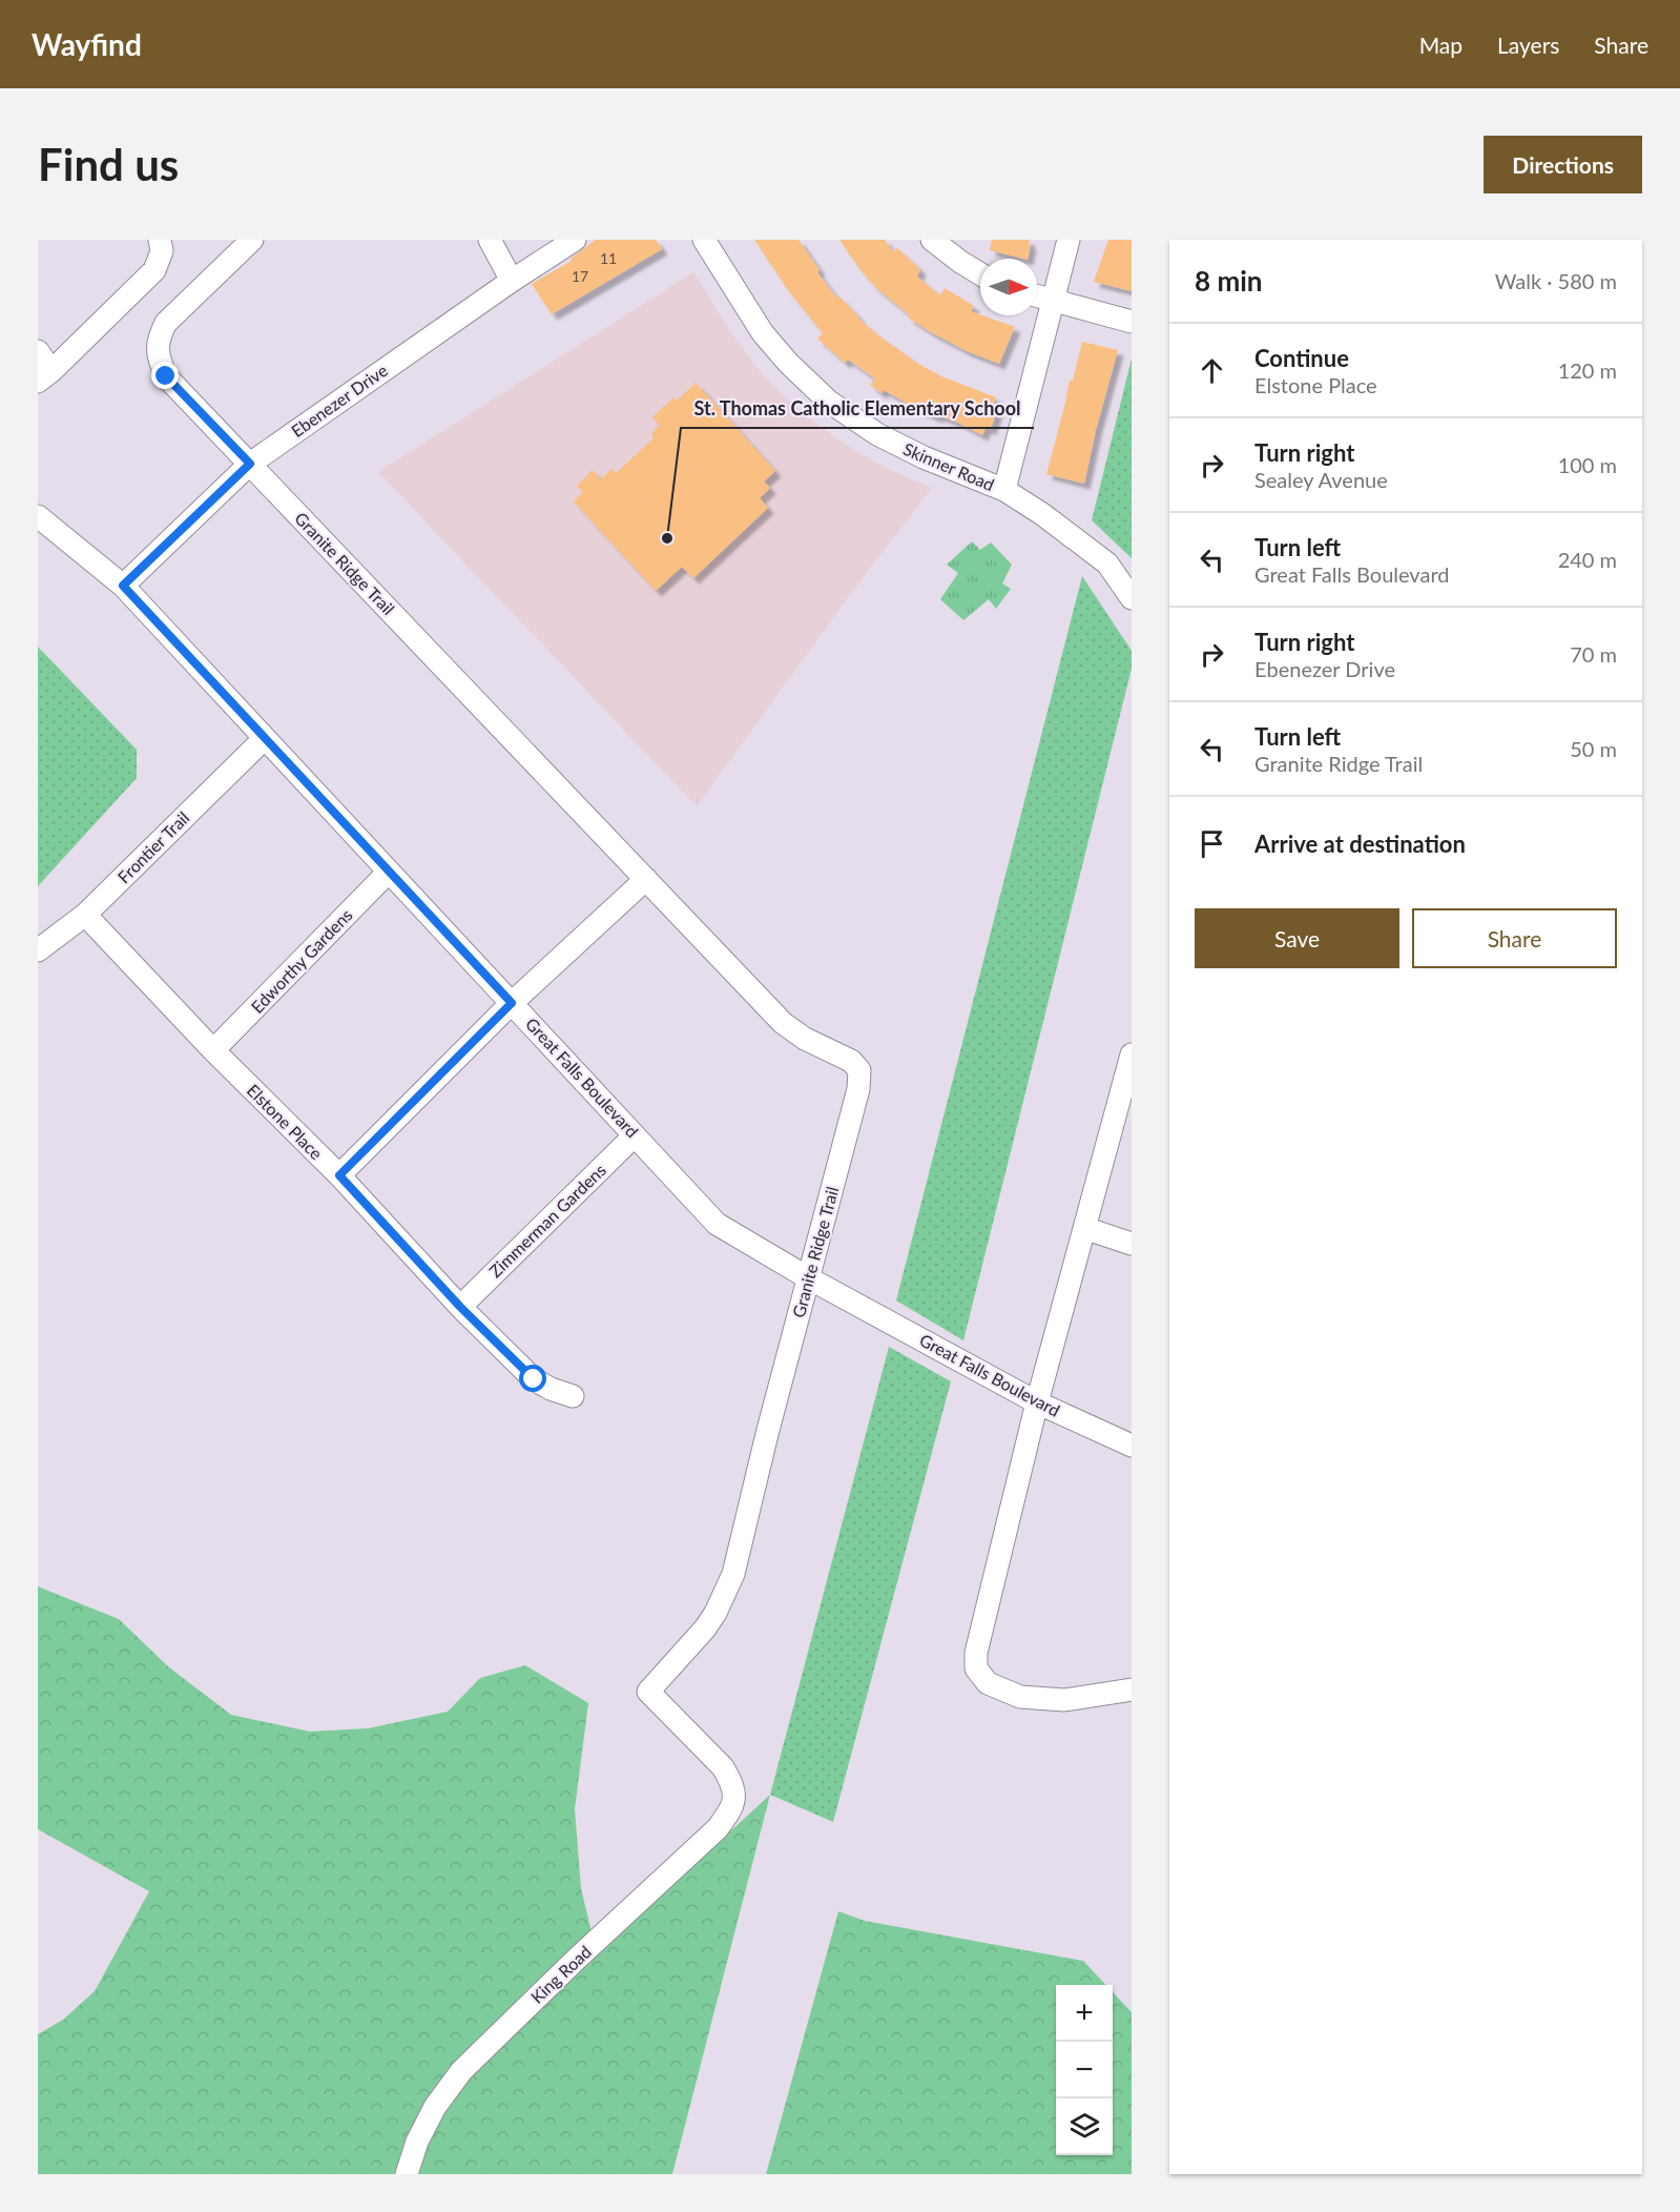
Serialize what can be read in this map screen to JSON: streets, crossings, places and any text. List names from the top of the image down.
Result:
{
  "streets": {
    "street": [
      "Ebenezer Drive",
      "Skinner Road",
      "Granite Ridge Trail",
      "Frontier Trail",
      "Edworthy Gardens",
      "Great Falls Boulevard",
      "Elstone Place",
      "Zimmerman Gardens",
      "King Road"
    ]
  },
  "crossings": [
    ["Ebenezer Drive", "Granite Ridge Trail"],
    ["Ebenezer Drive", "Great Falls Boulevard"],
    ["Granite Ridge Trail", "Great Falls Boulevard"],
    ["Granite Ridge Trail", "King Road"],
    ["Frontier Trail", "Great Falls Boulevard"],
    ["Frontier Trail", "Elstone Place"],
    ["Edworthy Gardens", "Great Falls Boulevard"],
    ["Edworthy Gardens", "Elstone Place"],
    ["Great Falls Boulevard", "Zimmerman Gardens"],
    ["Elstone Place", "Zimmerman Gardens"]
  ],
  "places": ["St. Thomas Catholic Elementary School"],
  "house_numbers": ["11", "17"],
  "north": "right",
  "page": {
    "header": "Wayfind",
    "nav": ["Map", "Layers", "Share"],
    "buttons": [
      "Directions",
      ["Save", "Share"]
    ],
    "title": "Find us",
    "heading": ["8 min", "Walk · 580 m"],
    "list": [
      ["Continue", "Elstone Place", "120 m"],
      ["Turn right", "Sealey Avenue", "100 m"],
      ["Turn left", "Great Falls Boulevard", "240 m"],
      ["Turn right", "Ebenezer Drive", "70 m"],
      ["Turn left", "Granite Ridge Trail", "50 m"],
      "Arrive at destination"
    ],
    "map_buttons": ["+", "−"]
  }
}
